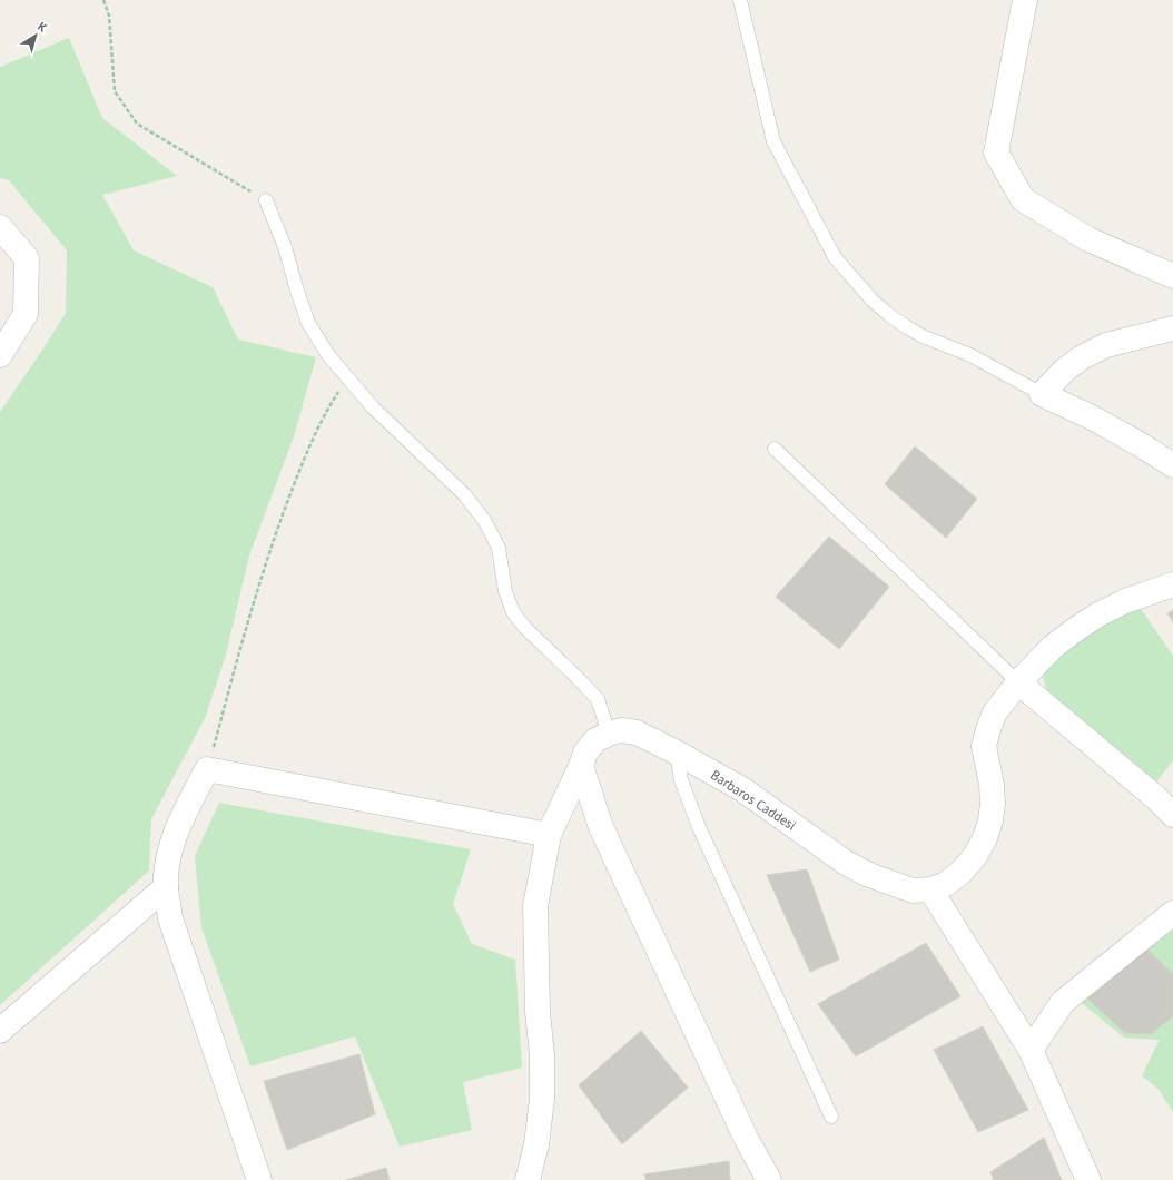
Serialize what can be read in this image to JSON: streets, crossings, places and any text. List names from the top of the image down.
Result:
{
  "streets": {
    "street": ["Barbaros Caddesi"]
  },
  "north": "top right"
}
